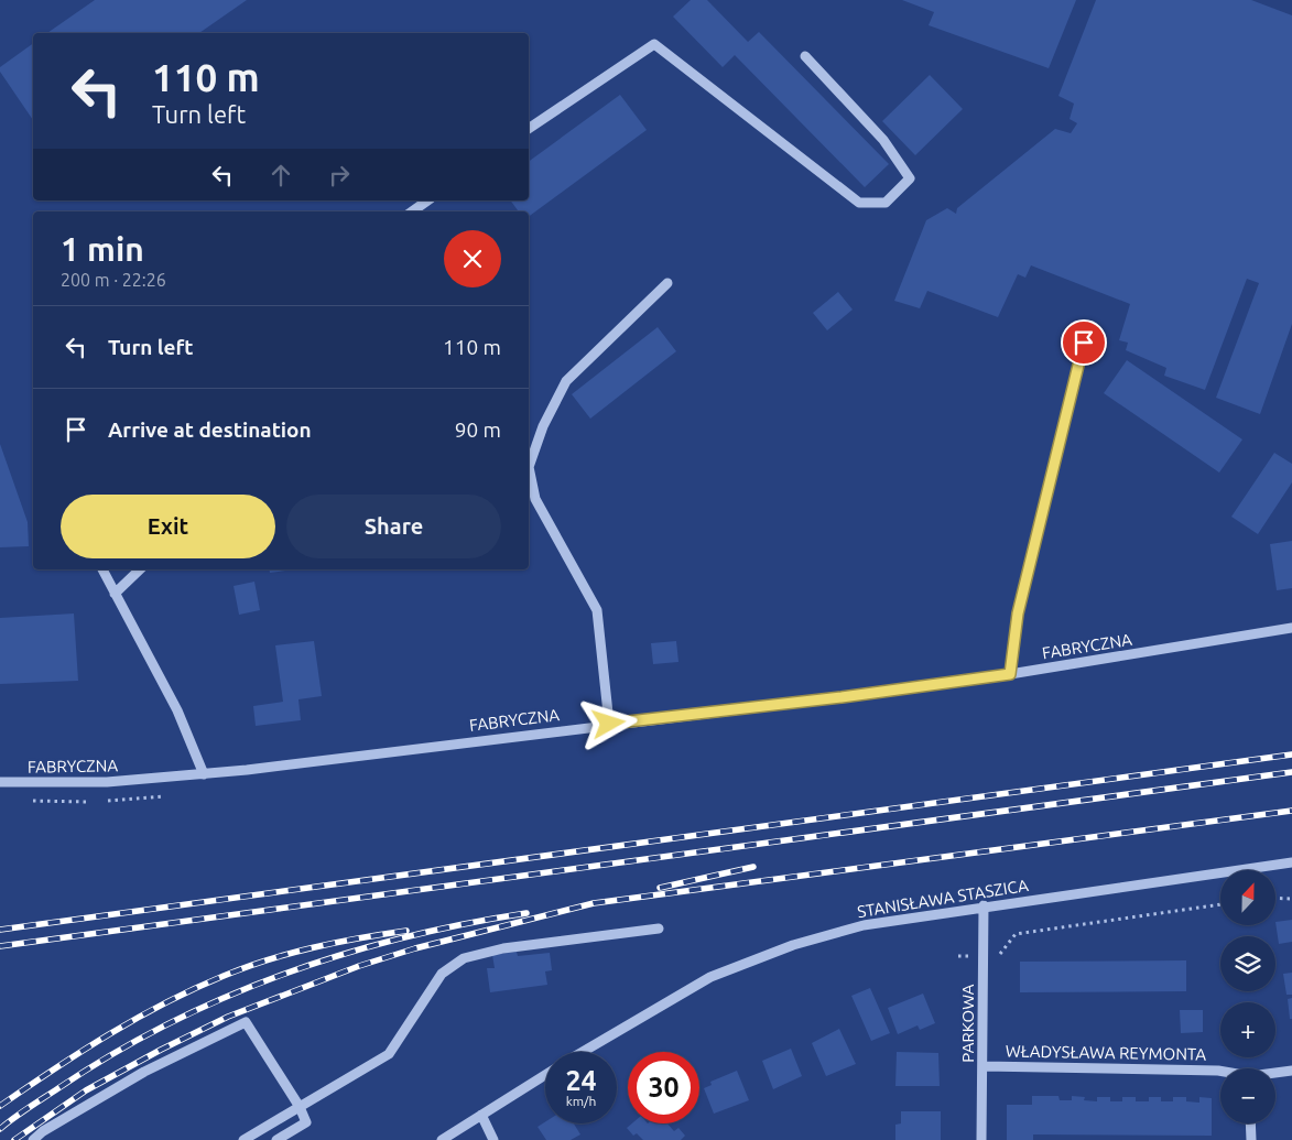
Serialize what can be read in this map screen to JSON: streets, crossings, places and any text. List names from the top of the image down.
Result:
{
  "streets": {
    "street": [
      "FABRYCZNA",
      "STANISŁAWA STASZICA",
      "PARKOWA",
      "WŁADYSŁAWA REYMONTA"
    ]
  },
  "crossings": [
    ["STANISŁAWA STASZICA", "PARKOWA"],
    ["PARKOWA", "WŁADYSŁAWA REYMONTA"]
  ],
  "north": "top",
  "page": {
    "turn": ["110 m", "Turn left"],
    "heading": ["1 min", "200 m · 22:26"],
    "list": [
      {
        "name": "Turn left",
        "value": "110 m"
      },
      {
        "name": "Arrive at destination",
        "value": "90 m"
      }
    ],
    "buttons": ["Exit", "Share"],
    "map_buttons": ["+", "−"],
    "speed": "24 km/h",
    "limit": "30"
  }
}
